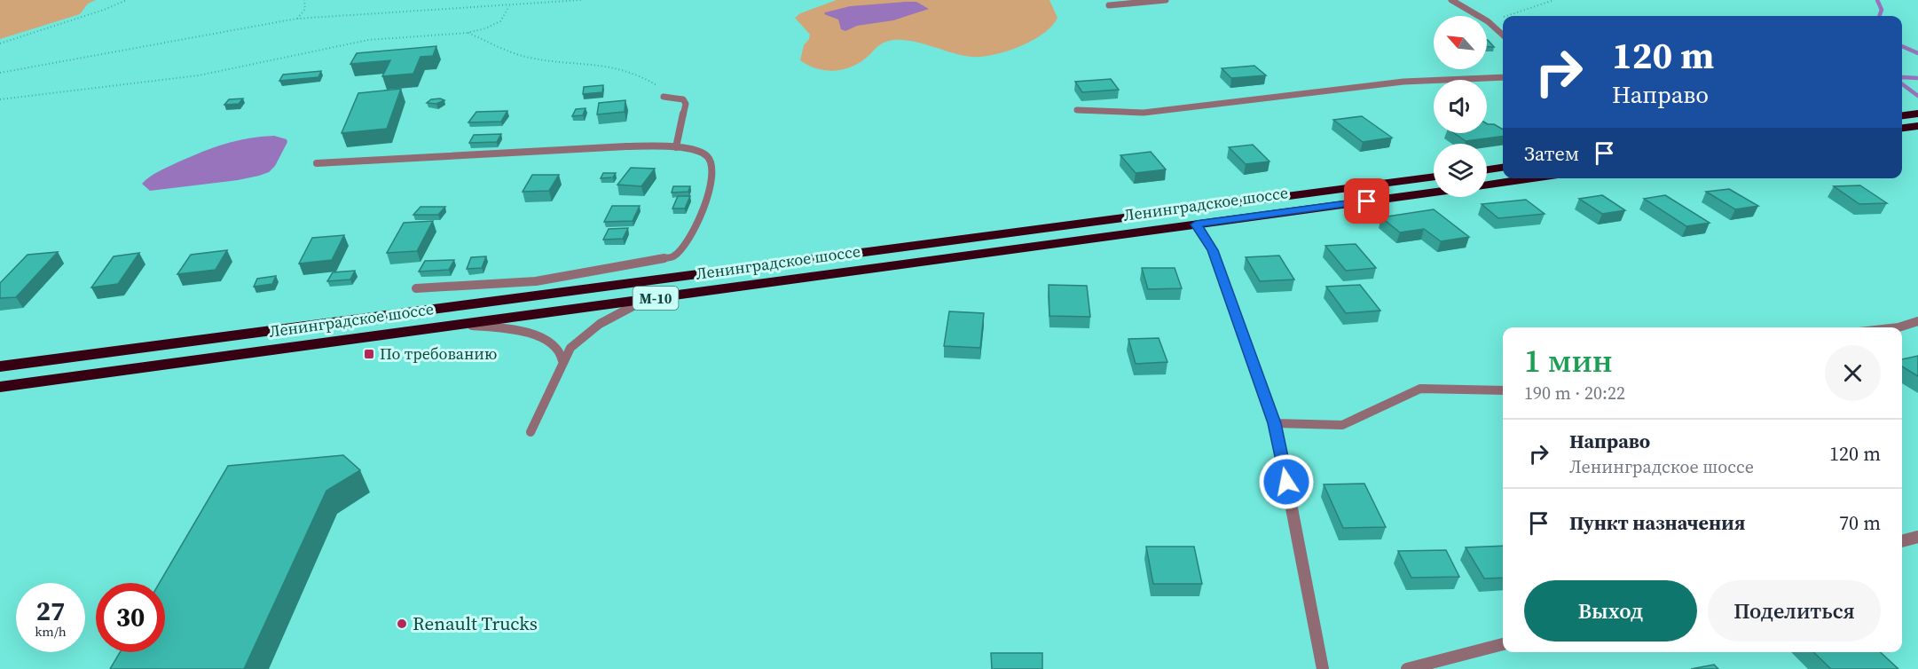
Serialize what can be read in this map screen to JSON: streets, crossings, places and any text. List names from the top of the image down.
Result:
{
  "streets": {
    "highway": ["Ленинградское шоссе", "М-10"]
  },
  "places": {
    "transit": ["По требованию"],
    "other": ["Renault Trucks"]
  },
  "north": "top left",
  "page": {
    "turn": ["120 m", "Направо"],
    "then": "Затем",
    "heading": ["1 мин", "190 m · 20:22"],
    "list": [
      {
        "name": "Направо",
        "note": "Ленинградское шоссе",
        "value": "120 m"
      },
      {
        "name": "Пункт назначения",
        "value": "70 m"
      }
    ],
    "buttons": ["Выход", "Поделиться"],
    "speed": "27 km/h",
    "limit": "30"
  }
}
